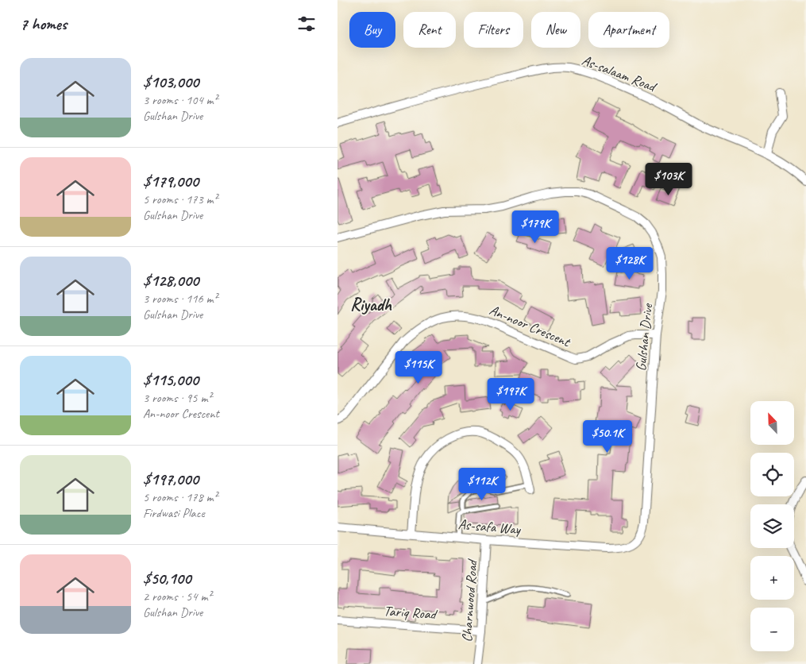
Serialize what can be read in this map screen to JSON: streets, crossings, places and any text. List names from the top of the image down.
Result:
{
  "streets": {
    "street": [
      "As-salaam Road",
      "An-noor Crescent",
      "Gulshan Drive",
      "As-safa Way",
      "Charnwood Road",
      "Tariq Road"
    ]
  },
  "crossings": [
    ["An-noor Crescent", "Gulshan Drive"],
    ["Gulshan Drive", "As-safa Way"],
    ["As-safa Way", "Charnwood Road"],
    ["Charnwood Road", "Tariq Road"]
  ],
  "districts": ["Riyadh"],
  "north": "top left",
  "page": {
    "heading": "7 homes",
    "chip": [
      "Buy",
      "Rent",
      "Filters",
      "New",
      "Apartment"
    ],
    "list": [
      {
        "name": "$103,000",
        "note": "3 rooms · 104 m² · Gulshan Drive"
      },
      {
        "name": "$179,000",
        "note": "5 rooms · 173 m² · Gulshan Drive"
      },
      {
        "name": "$128,000",
        "note": "3 rooms · 116 m² · Gulshan Drive"
      },
      {
        "name": "$115,000",
        "note": "3 rooms · 95 m² · An-noor Crescent"
      },
      {
        "name": "$197,000",
        "note": "5 rooms · 178 m² · Firdwasi Place"
      },
      {
        "name": "$50,100",
        "note": "2 rooms · 54 m² · Gulshan Drive"
      }
    ],
    "price": [
      "$103K",
      "$179K",
      "$128K",
      "$115K",
      "$197K",
      "$50.1K",
      "$112K"
    ],
    "map_buttons": ["+", "−"]
  }
}
